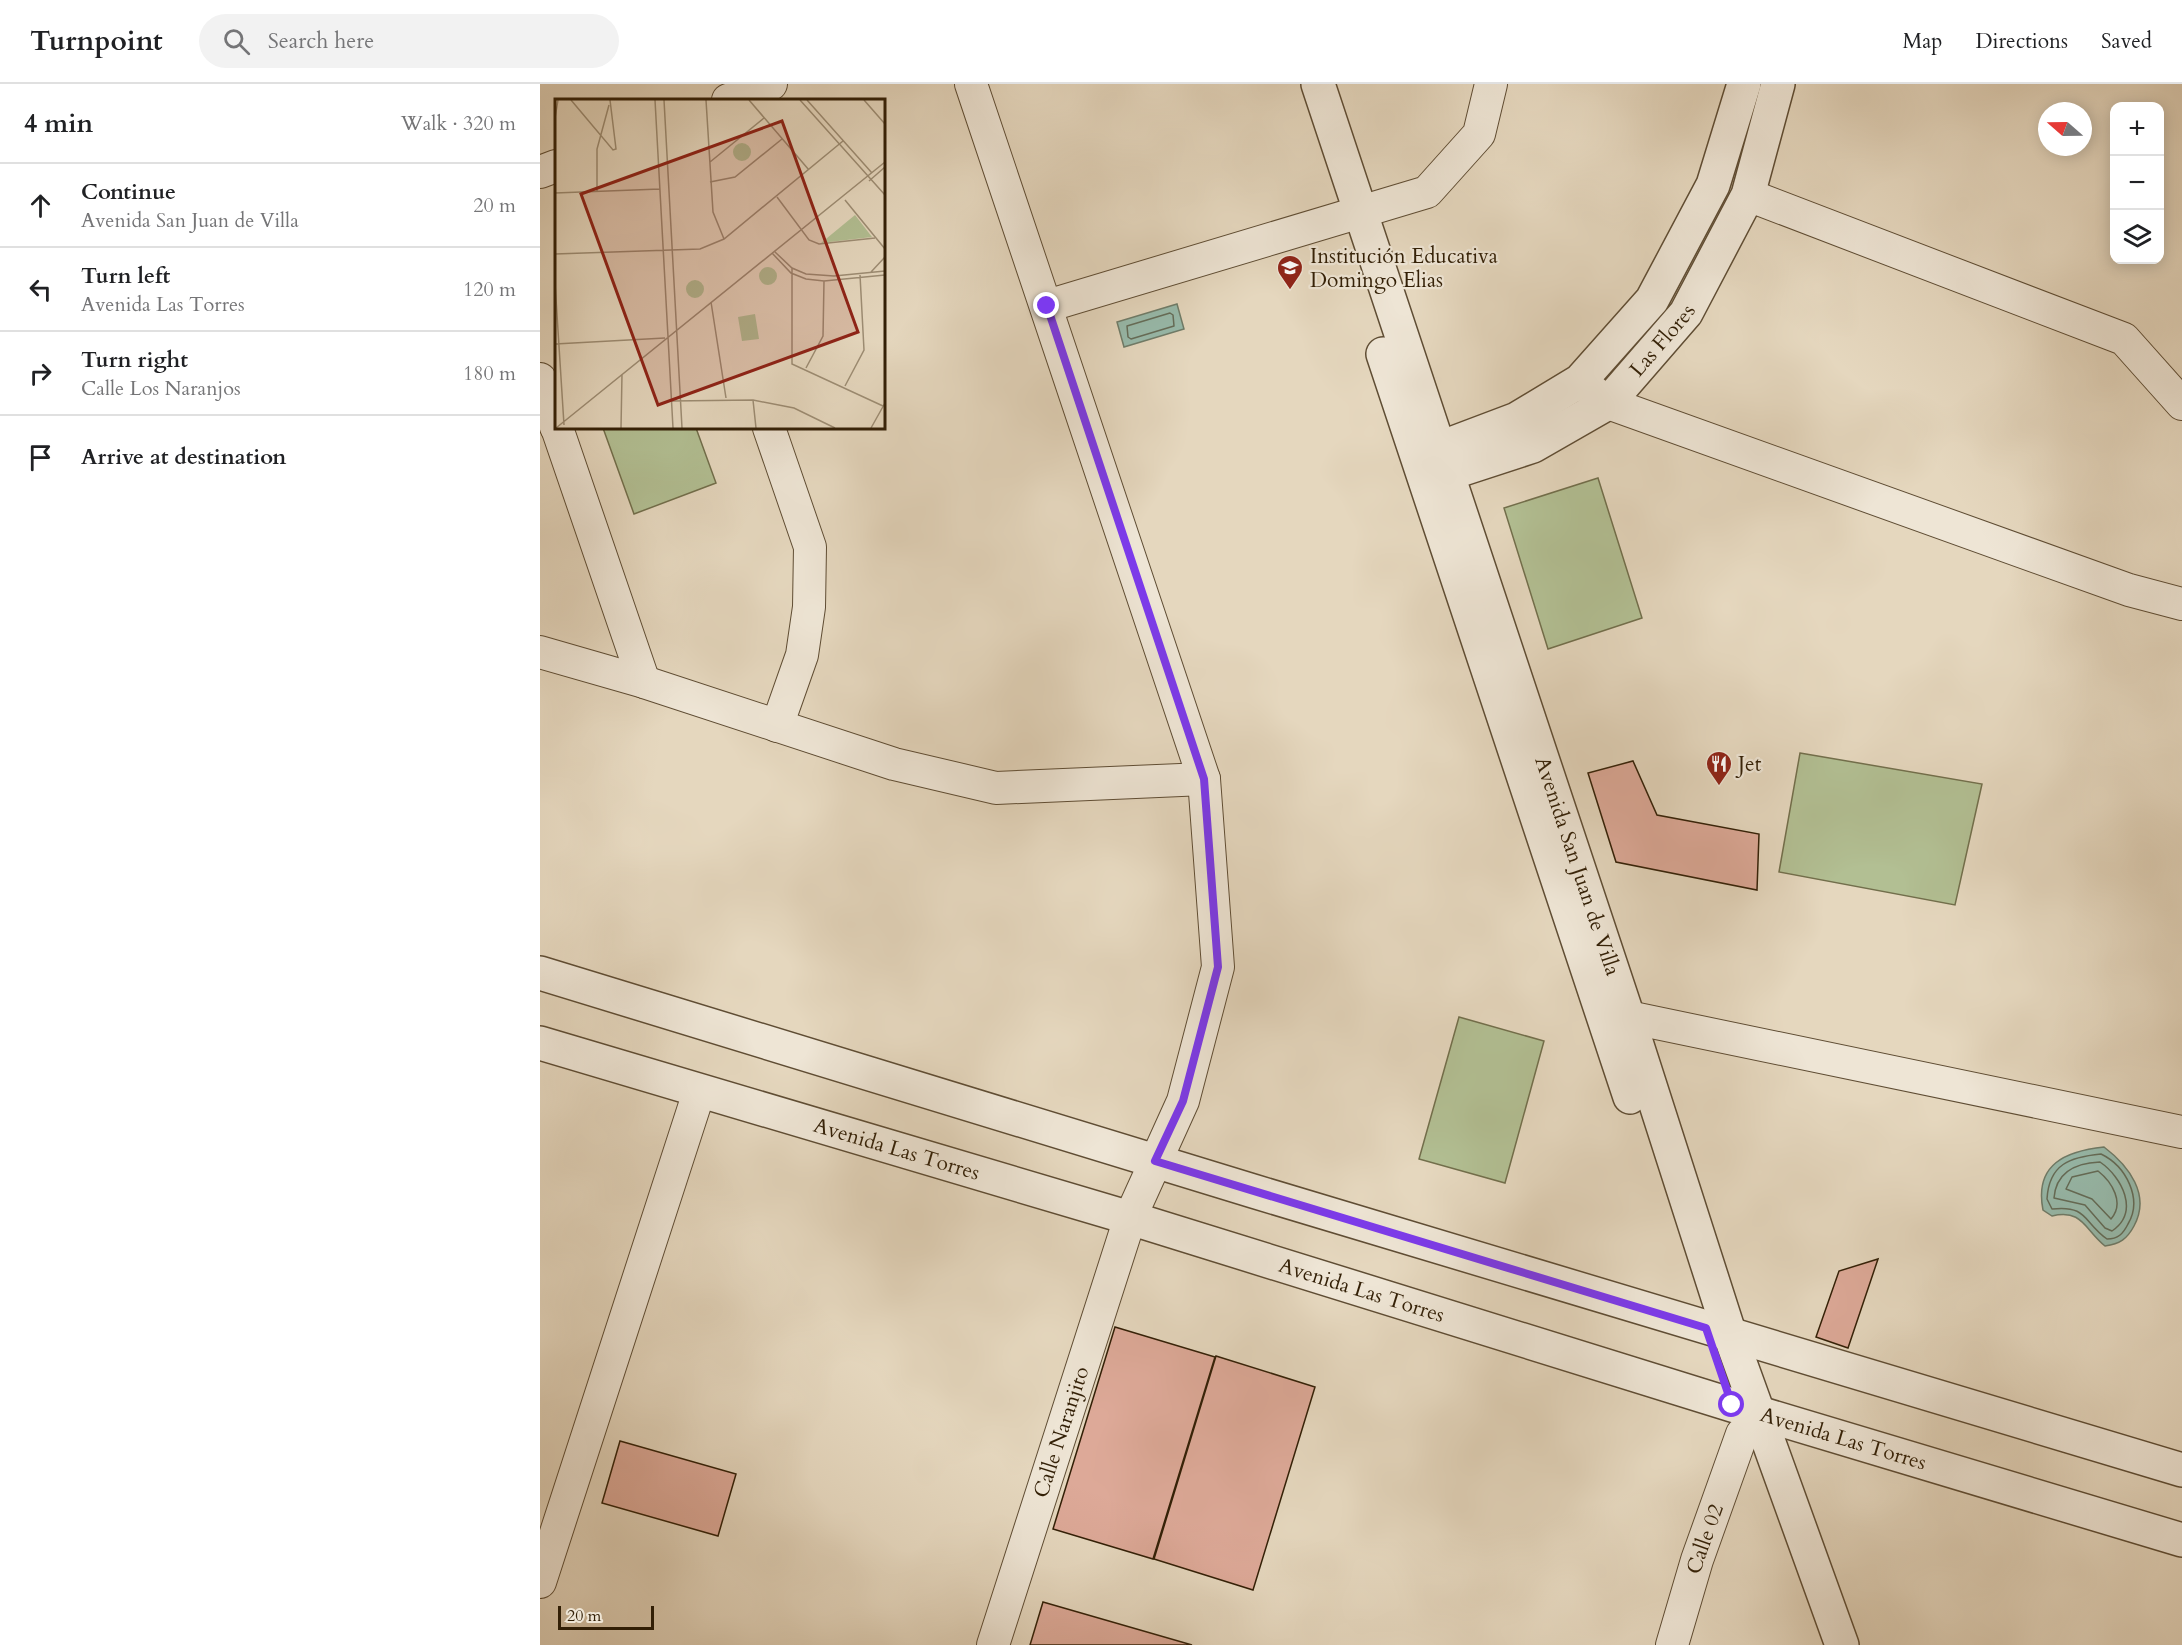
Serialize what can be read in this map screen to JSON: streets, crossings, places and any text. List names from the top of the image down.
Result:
{
  "streets": {
    "street": [
      "Las Flores",
      "Avenida San Juan de Villa",
      "Avenida Las Torres",
      "Calle Naranjito",
      "Calle 02"
    ]
  },
  "crossings": [
    ["Las Flores", "Avenida San Juan de Villa"],
    ["Avenida San Juan de Villa", "Avenida Las Torres"],
    ["Avenida San Juan de Villa", "Calle 02"],
    ["Avenida Las Torres", "Calle Naranjito"],
    ["Avenida Las Torres", "Calle 02"]
  ],
  "places": {
    "school or university": ["Institución Educativa Domingo Elias"],
    "restaurant": ["Jet"]
  },
  "scale_bar": "20 m",
  "north": "left",
  "page": {
    "header": "Turnpoint",
    "search": "Search here",
    "nav": ["Map", "Directions", "Saved"],
    "heading": ["4 min", "Walk · 320 m"],
    "map_buttons": ["+", "−"],
    "list": [
      ["Continue", "Avenida San Juan de Villa", "20 m"],
      ["Turn left", "Avenida Las Torres", "120 m"],
      ["Turn right", "Calle Los Naranjos", "180 m"],
      "Arrive at destination"
    ],
    "scale": "20 m"
  }
}
